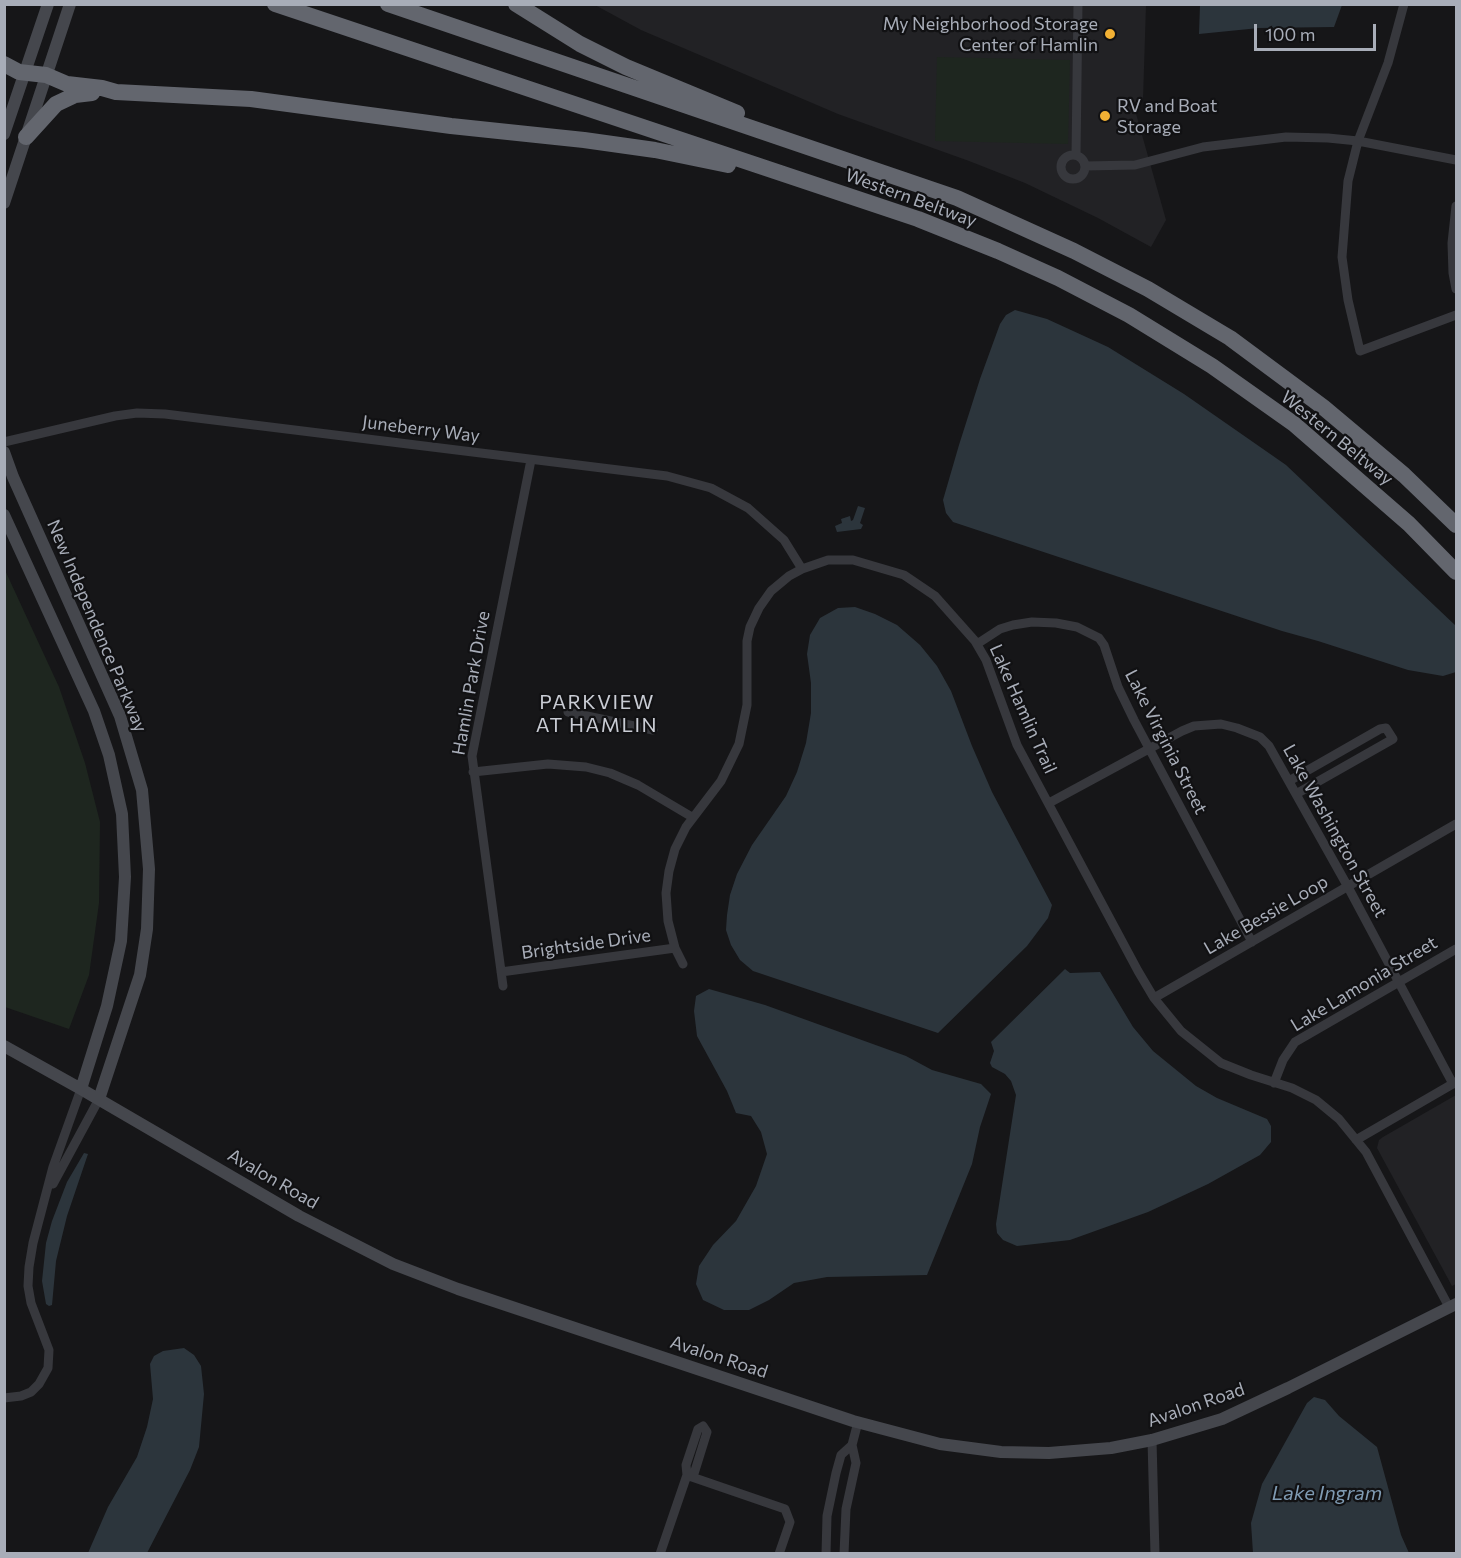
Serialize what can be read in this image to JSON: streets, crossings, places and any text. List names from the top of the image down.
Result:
{
  "streets": {
    "highway": ["Western Beltway"],
    "main road": ["New Independence Parkway", "Avalon Road"],
    "street": [
      "Juneberry Way",
      "Hamlin Park Drive",
      "Lake Hamlin Trail",
      "Lake Virginia Street",
      "Lake Washington Street",
      "Lake Bessie Loop",
      "Brightside Drive",
      "Lake Lamonia Street"
    ]
  },
  "crossings": [
    ["Juneberry Way", "Hamlin Park Drive"],
    ["Juneberry Way", "Lake Hamlin Trail"],
    ["New Independence Parkway", "Avalon Road"],
    ["Hamlin Park Drive", "Brightside Drive"],
    ["Lake Hamlin Trail", "Lake Virginia Street"],
    ["Lake Hamlin Trail", "Lake Washington Street"],
    ["Lake Hamlin Trail", "Lake Bessie Loop"],
    ["Lake Hamlin Trail", "Brightside Drive"],
    ["Lake Hamlin Trail", "Lake Lamonia Street"],
    ["Lake Hamlin Trail", "Avalon Road"],
    ["Lake Virginia Street", "Lake Washington Street"],
    ["Lake Virginia Street", "Lake Bessie Loop"],
    ["Lake Washington Street", "Lake Bessie Loop"],
    ["Lake Washington Street", "Lake Lamonia Street"]
  ],
  "districts": ["PARKVIEW AT HAMLIN"],
  "water": ["Lake Ingram"],
  "places": ["My Neighborhood Storage Center of Hamlin", "RV and Boat Storage"],
  "scale_bar": "100 m"
}
